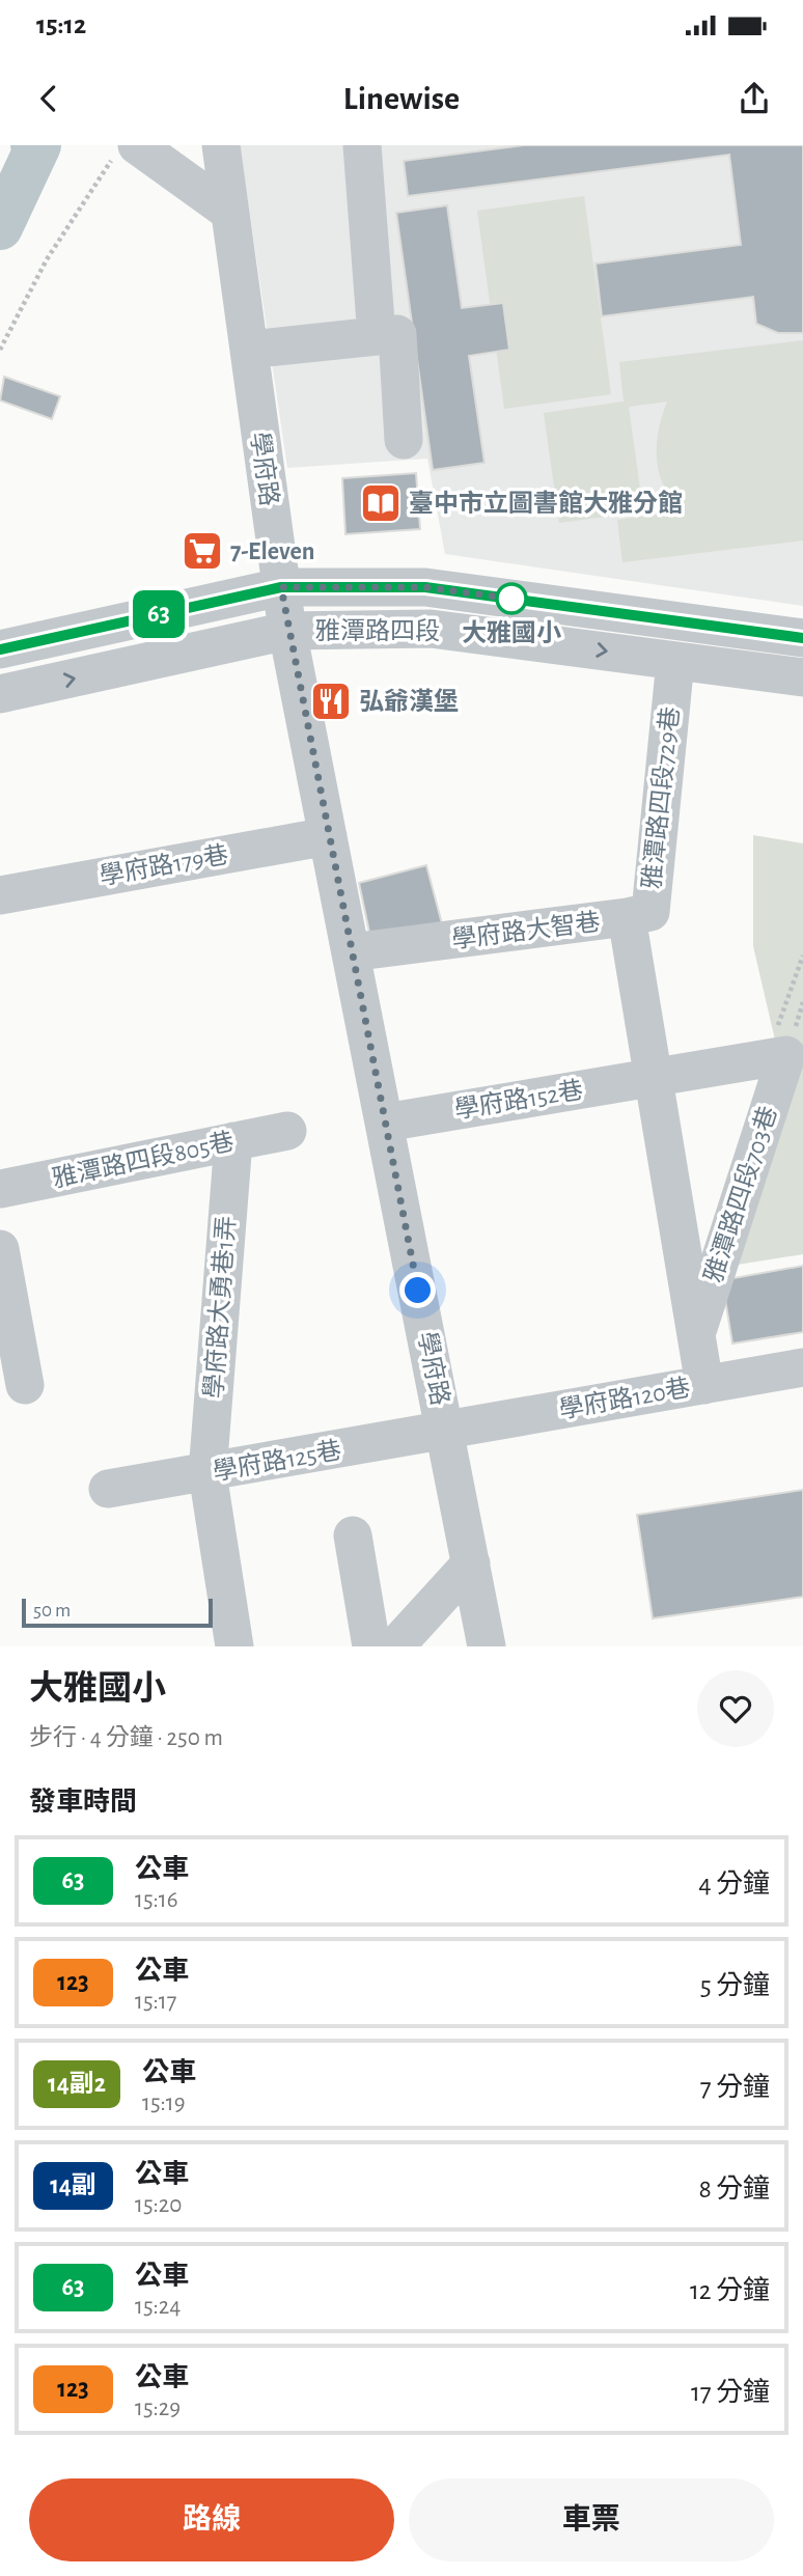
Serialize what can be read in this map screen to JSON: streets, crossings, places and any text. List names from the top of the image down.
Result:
{
  "streets": {
    "street": [
      "學府路",
      "雅潭路四段",
      "雅潭路四段729巷",
      "學府路179巷",
      "學府路大智巷",
      "學府路152巷",
      "雅潭路四段805巷",
      "雅潭路四段703巷",
      "學府路大勇巷1弄",
      "學府路120巷",
      "學府路125巷"
    ]
  },
  "crossings": [
    ["學府路", "雅潭路四段"],
    ["學府路", "學府路179巷"],
    ["學府路", "學府路大智巷"],
    ["學府路", "學府路152巷"],
    ["學府路", "學府路120巷"],
    ["學府路", "學府路125巷"],
    ["雅潭路四段", "雅潭路四段729巷"],
    ["雅潭路四段729巷", "學府路大智巷"],
    ["學府路大智巷", "學府路152巷"],
    ["學府路大智巷", "雅潭路四段703巷"],
    ["學府路大智巷", "學府路120巷"],
    ["雅潭路四段805巷", "學府路大勇巷1弄"],
    ["學府路大勇巷1弄", "學府路125巷"],
    ["學府路120巷", "學府路125巷"]
  ],
  "places": {
    "library": ["臺中市立圖書館大雅分館"],
    "supermarket": ["7-Eleven"],
    "other": ["大雅國小"],
    "restaurant": ["弘爺漢堡"]
  },
  "lines": ["bus line 63"],
  "scale_bar": "50 m",
  "page": {
    "status": "15:12",
    "header": "Linewise",
    "on_map": "63",
    "scale": "50 m",
    "heading": [
      ["大雅國小", "步行 · 4 分鐘 · 250 m"],
      "發車時間"
    ],
    "list": [
      {
        "mark": "63",
        "name": "公車",
        "note": "15:16",
        "value": "4 分鐘"
      },
      {
        "mark": "123",
        "name": "公車",
        "note": "15:17",
        "value": "5 分鐘"
      },
      {
        "mark": "14副2",
        "name": "公車",
        "note": "15:19",
        "value": "7 分鐘"
      },
      {
        "mark": "14副",
        "name": "公車",
        "note": "15:20",
        "value": "8 分鐘"
      },
      {
        "mark": "63",
        "name": "公車",
        "note": "15:24",
        "value": "12 分鐘"
      },
      {
        "mark": "123",
        "name": "公車",
        "note": "15:29",
        "value": "17 分鐘"
      }
    ],
    "buttons": ["路線", "車票"]
  }
}
